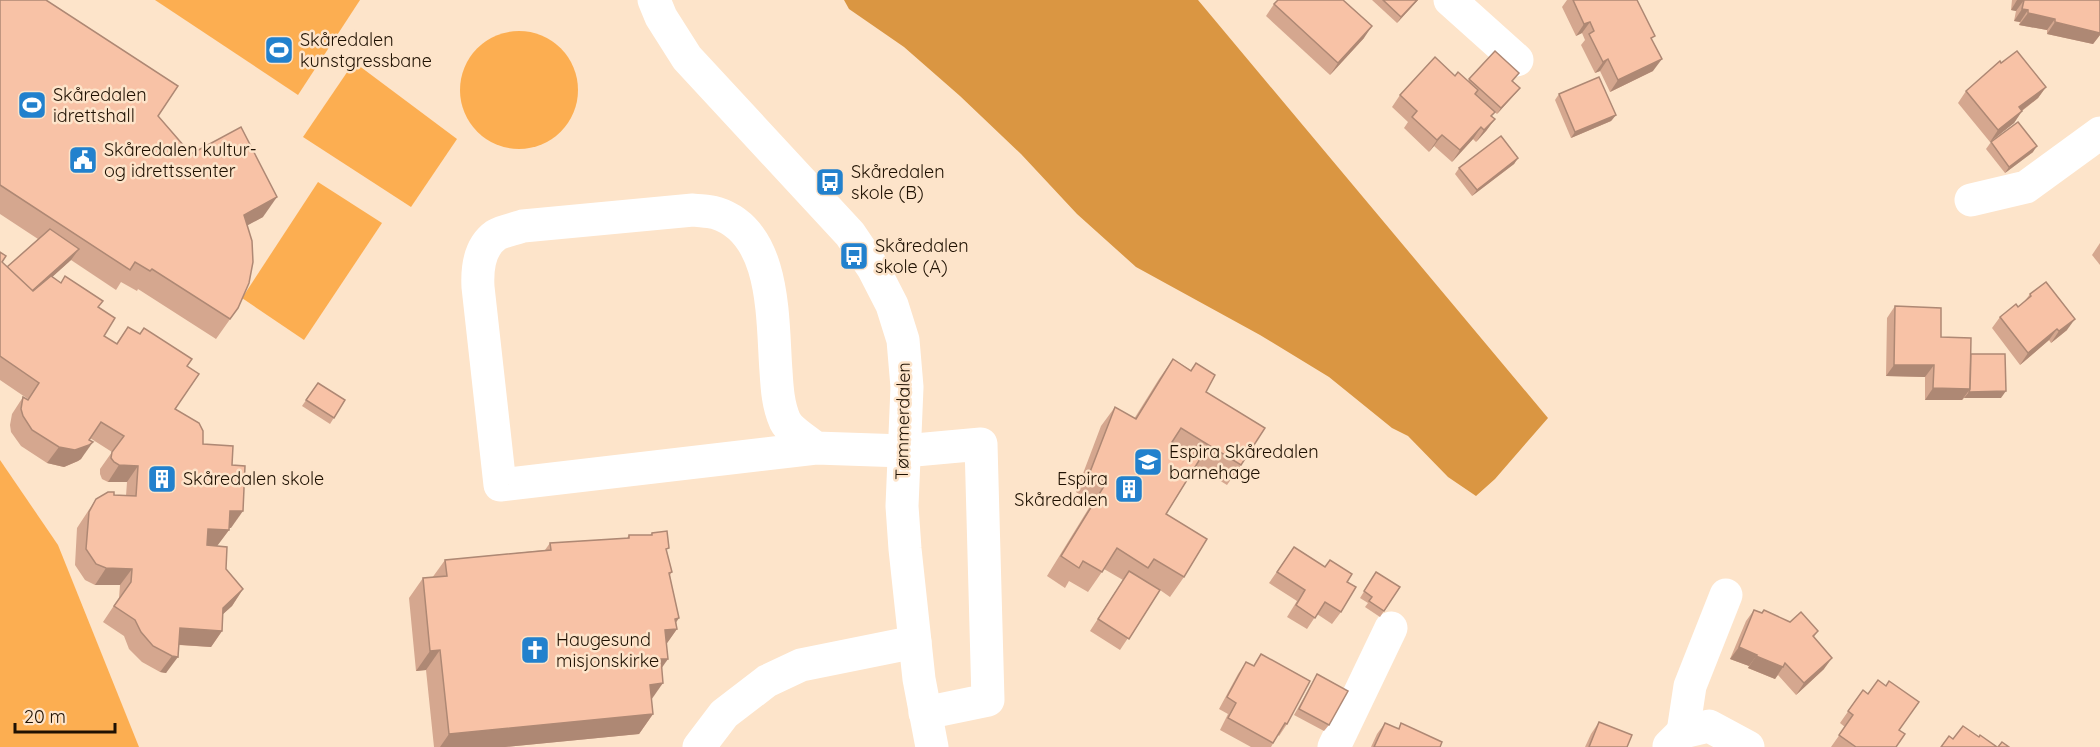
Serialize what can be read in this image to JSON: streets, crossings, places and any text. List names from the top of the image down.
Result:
{
  "streets": {
    "street": ["Tømmerdalen"]
  },
  "places": {
    "sports": ["Skåredalen kunstgressbane", "Skåredalen idrettshall"],
    "public building": ["Skåredalen kultur- og idrettssenter"],
    "bus stop": ["Skåredalen skole (B)", "Skåredalen skole (A)"],
    "school or university": ["Espira Skåredalen barnehage"],
    "building": ["Skåredalen skole", "Espira Skåredalen"],
    "church": ["Haugesund misjonskirke"]
  },
  "scale_bar": "20 m"
}
